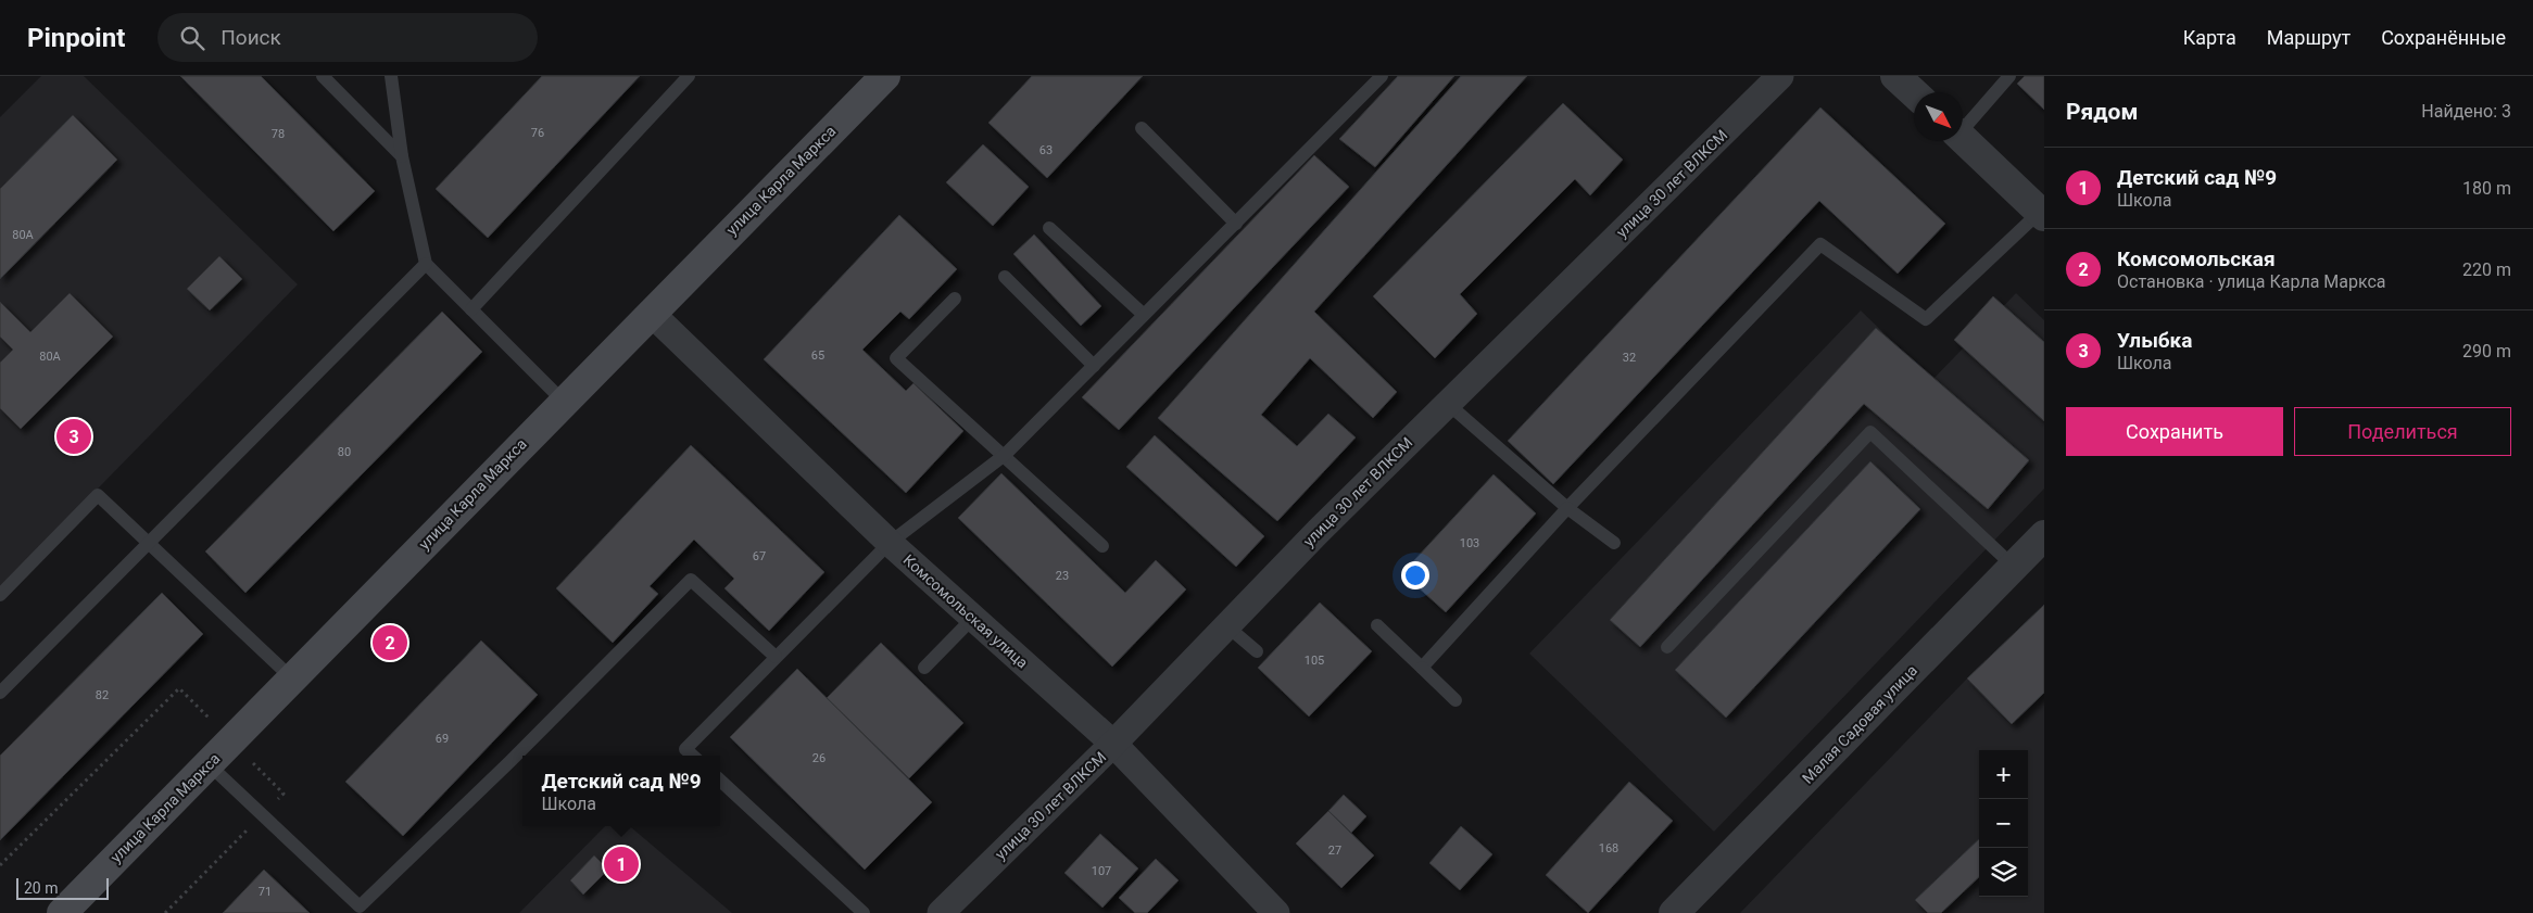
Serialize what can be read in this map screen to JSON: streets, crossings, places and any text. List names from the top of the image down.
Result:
{
  "streets": {
    "main road": ["улица Карла Маркса"],
    "street": ["улица 30 лет ВЛКСМ", "Комсомольская улица", "Малая Садовая улица"]
  },
  "crossings": [
    ["улица Карла Маркса", "Комсомольская улица"],
    ["улица 30 лет ВЛКСМ", "Комсомольская улица"]
  ],
  "house_numbers": [
    "76",
    "78",
    "63",
    "80А",
    "65",
    "80А",
    "32",
    "80",
    "103",
    "67",
    "23",
    "105",
    "82",
    "69",
    "26",
    "168",
    "27",
    "107",
    "71"
  ],
  "scale_bar": "20 m",
  "north": "bottom right",
  "page": {
    "header": "Pinpoint",
    "search": "Поиск",
    "nav": ["Карта", "Маршрут", "Сохранённые"],
    "heading": ["Рядом", "Найдено: 3"],
    "list": [
      {
        "mark": "1",
        "name": "Детский сад №9",
        "note": "Школа",
        "value": "180 m"
      },
      {
        "mark": "2",
        "name": "Комсомольская",
        "note": "Остановка · улица Карла Маркса",
        "value": "220 m"
      },
      {
        "mark": "3",
        "name": "Улыбка",
        "note": "Школа",
        "value": "290 m"
      }
    ],
    "buttons": ["Сохранить", "Поделиться"],
    "pins": ["3", "2", "1"],
    "map_buttons": ["+", "−"],
    "popup": ["Детский сад №9", "Школа"],
    "scale": "20 m"
  }
}
